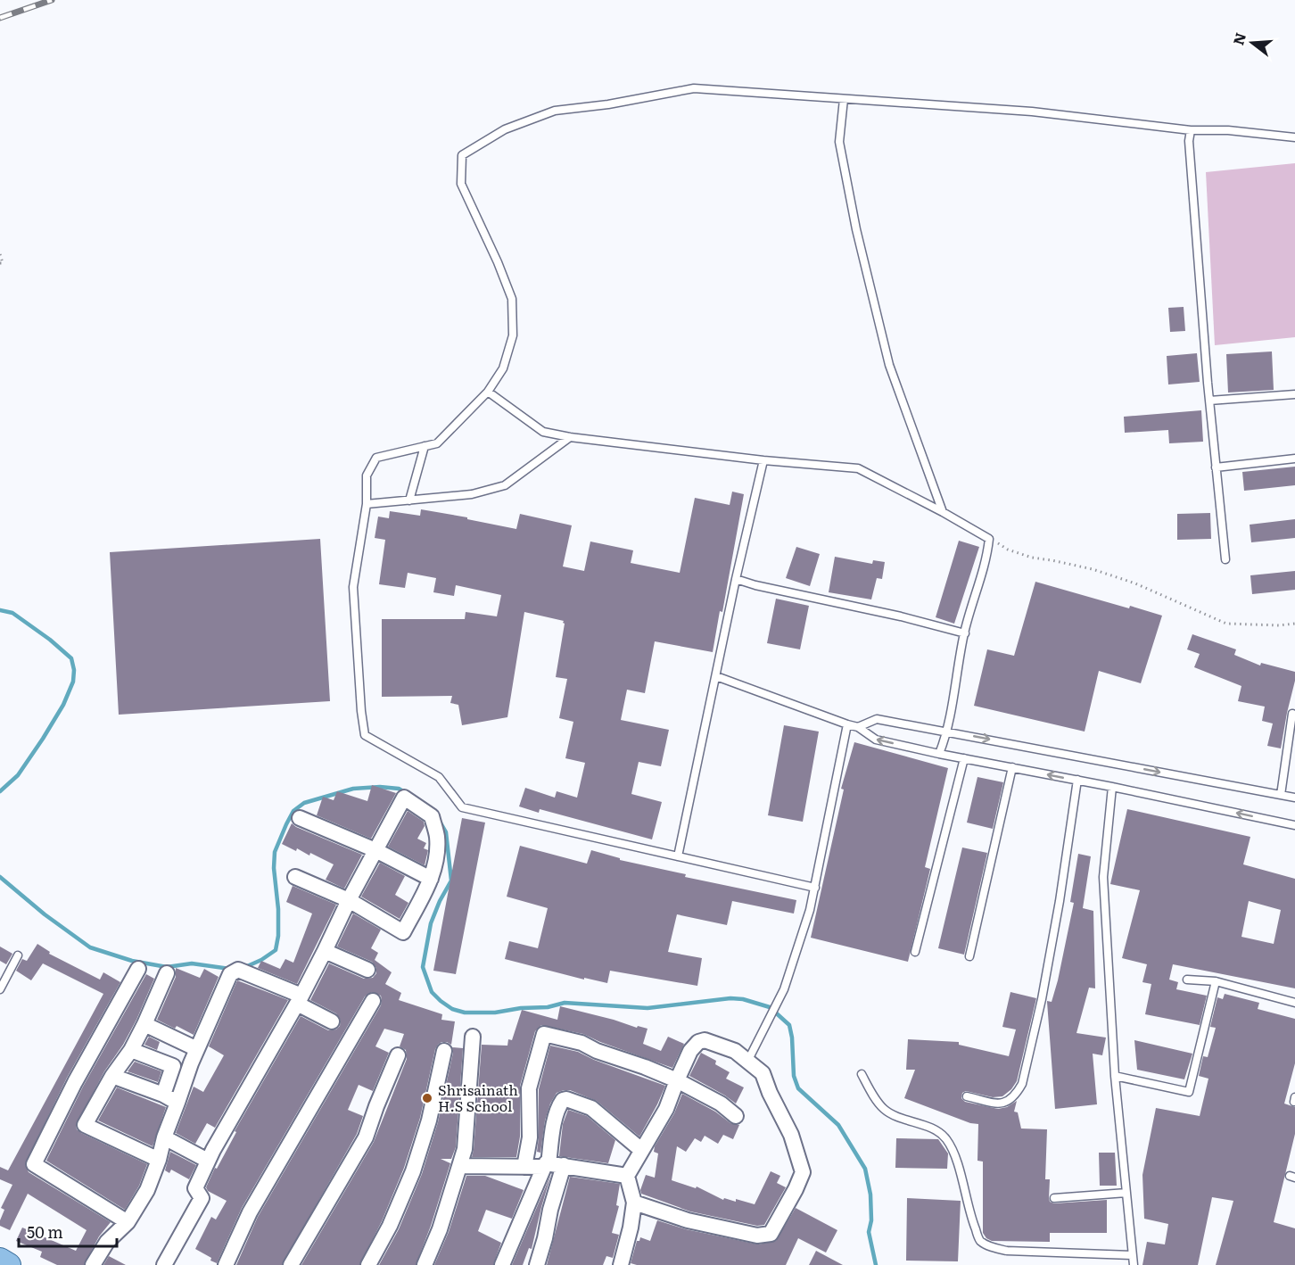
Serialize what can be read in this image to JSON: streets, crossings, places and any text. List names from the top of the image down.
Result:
{
  "places": ["Shrisainath H.S School"],
  "scale_bar": "50 m",
  "north": "left"
}
